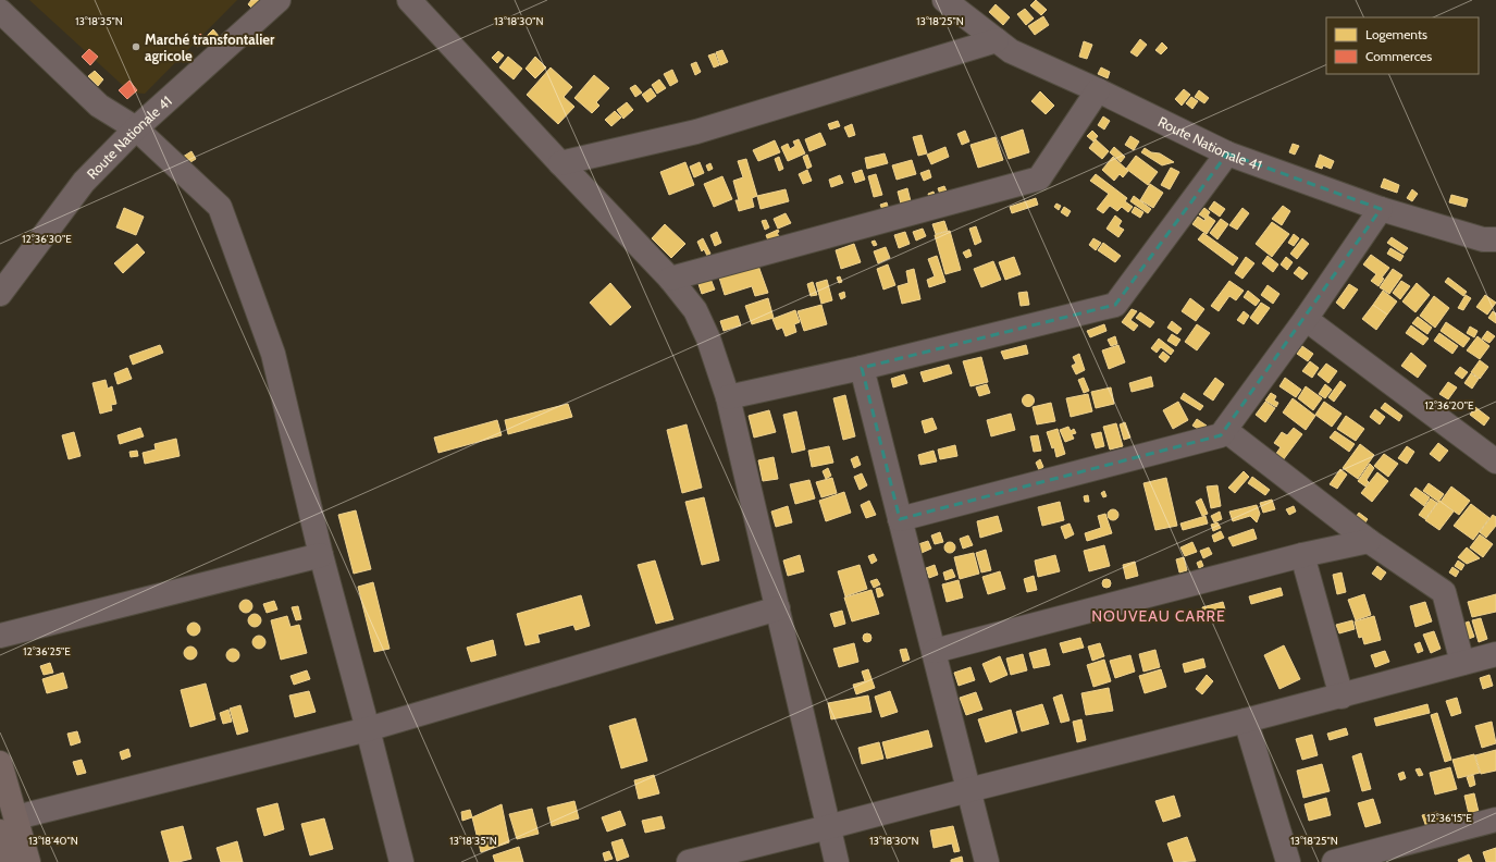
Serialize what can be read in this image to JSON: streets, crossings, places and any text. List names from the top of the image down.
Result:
{
  "streets": {
    "street": ["Route Nationale 41"]
  },
  "districts": ["NOUVEAU CARRE"],
  "places": ["Marché transfontalier agricole"],
  "legend": ["Logements", "Commerces"],
  "coordinates": [
    "13°18'35\"N",
    "13°18'30\"N",
    "13°18'25\"N",
    "12°36'30\"E",
    "12°36'20\"E",
    "12°36'25\"E",
    "12°36'15\"E",
    "13°18'40\"N"
  ]
}
